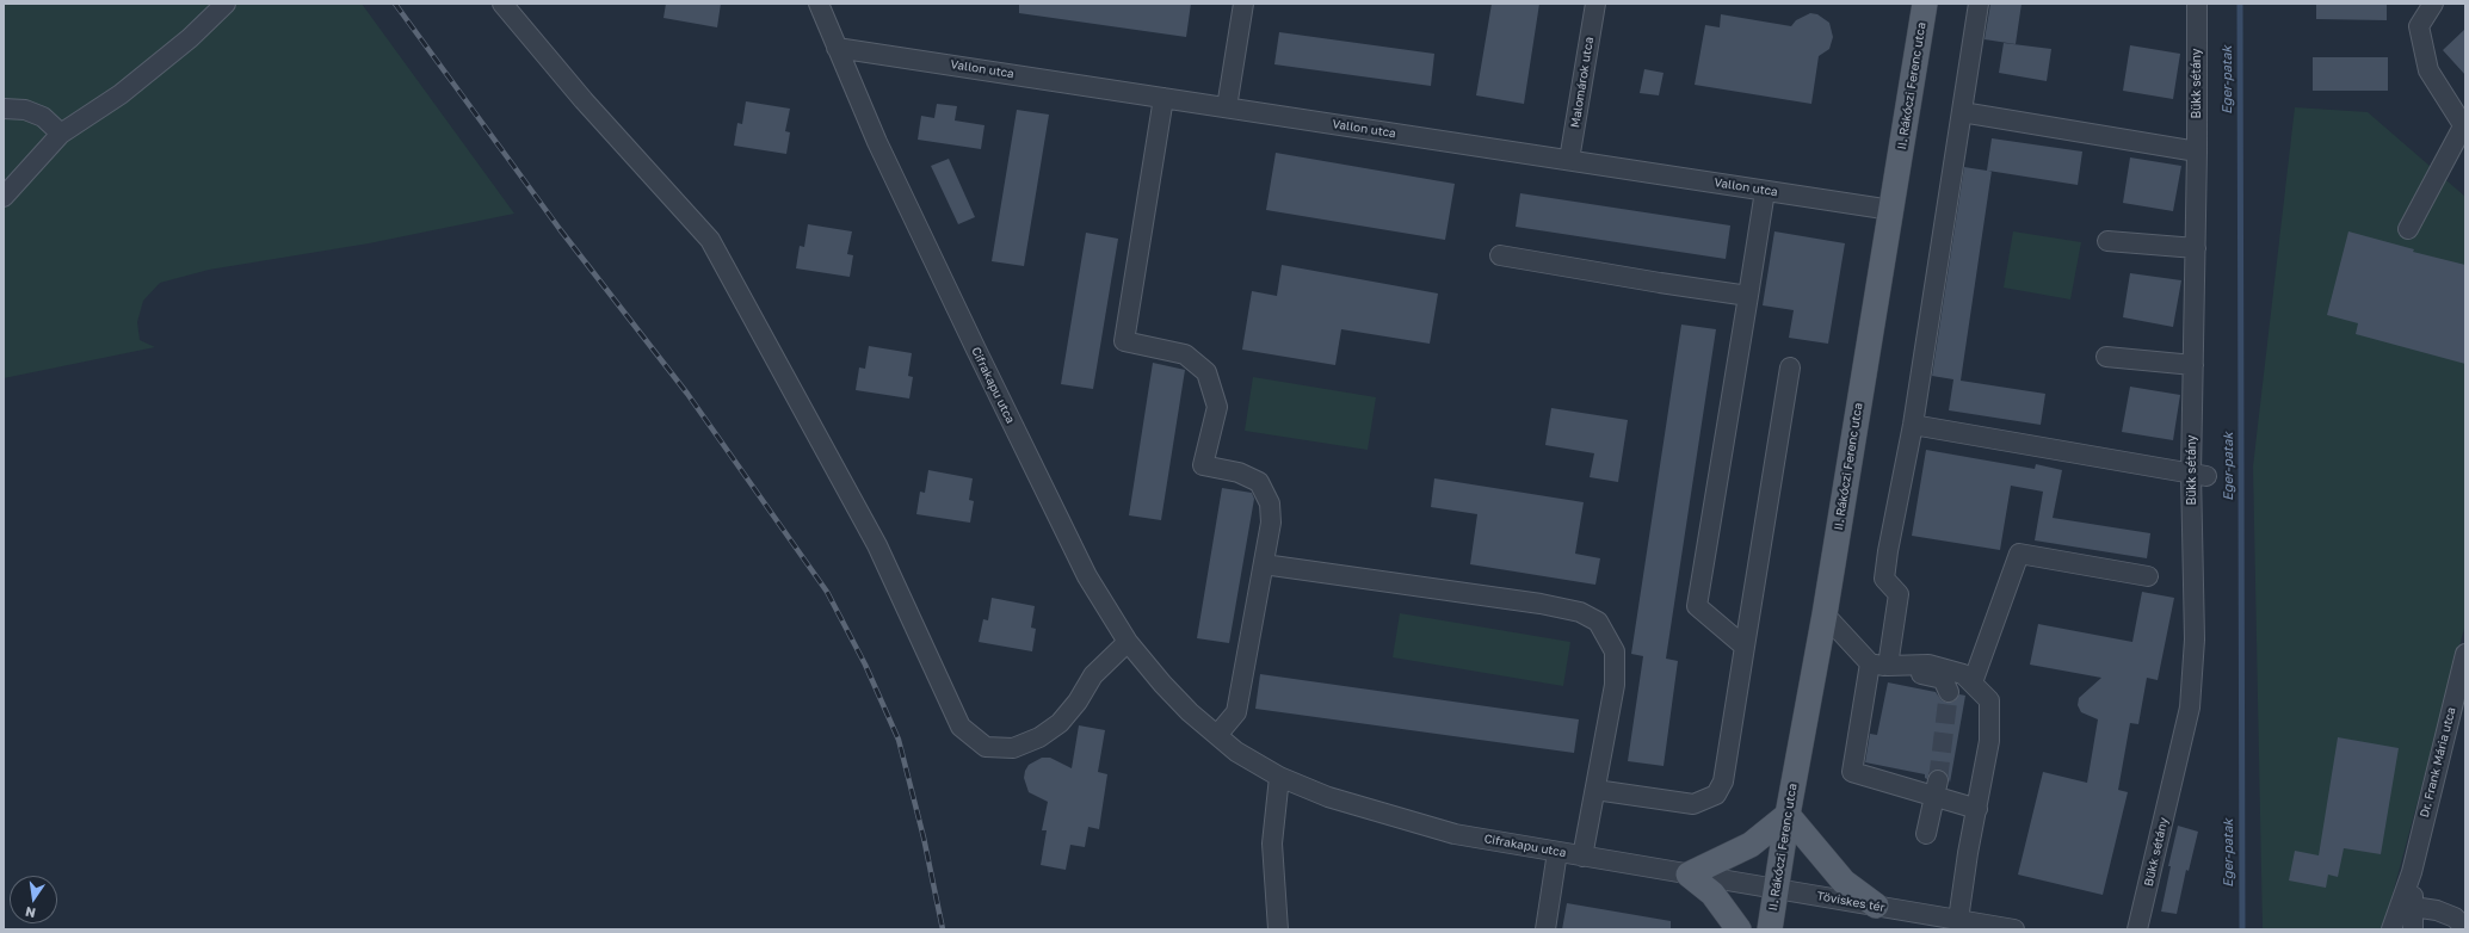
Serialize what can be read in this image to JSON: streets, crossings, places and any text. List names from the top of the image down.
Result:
{
  "streets": {
    "main road": ["II. Rákóczi Ferenc utca"],
    "street": [
      "Vallon utca",
      "Malomárok utca",
      "Bükk sétány",
      "Cifrakapu utca",
      "Dr. Frank Mária utca",
      "Töviskes tér"
    ]
  },
  "crossings": [
    ["Vallon utca", "Malomárok utca"],
    ["Vallon utca", "II. Rákóczi Ferenc utca"],
    ["Vallon utca", "Cifrakapu utca"],
    ["II. Rákóczi Ferenc utca", "Cifrakapu utca"],
    ["II. Rákóczi Ferenc utca", "Töviskes tér"],
    ["Cifrakapu utca", "Töviskes tér"]
  ],
  "water": ["Eger-patak"],
  "north": "bottom"
}
